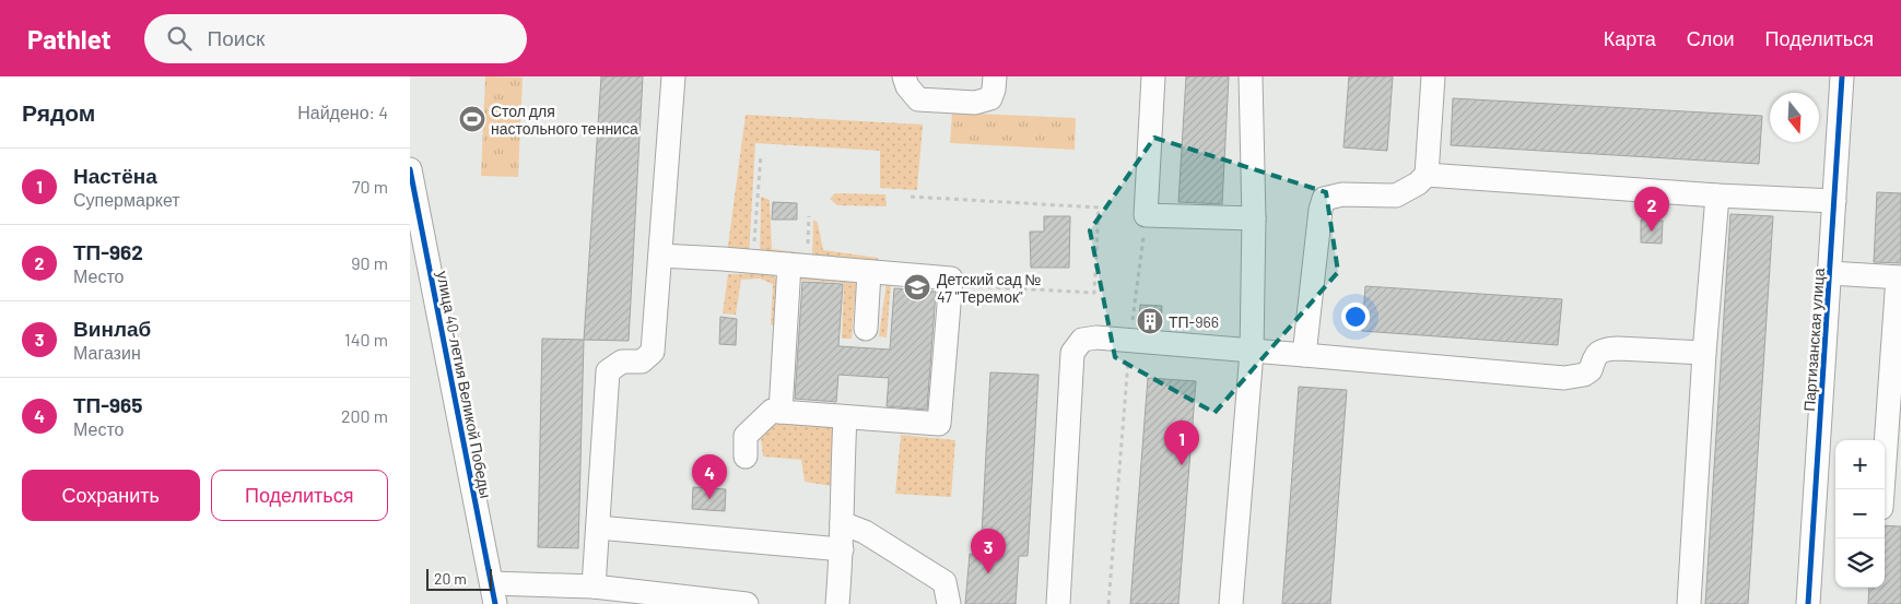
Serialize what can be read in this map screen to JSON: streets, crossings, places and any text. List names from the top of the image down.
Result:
{
  "streets": {
    "street": ["Партизанская улица", "улица 40-летия Великой Победы"]
  },
  "places": {
    "sports": ["Стол для настольного тенниса"],
    "school or university": ["Детский сад № 47 \"Теремок\""],
    "building": ["ТП-966"]
  },
  "scale_bar": "20 m",
  "north": "bottom",
  "page": {
    "header": "Pathlet",
    "search": "Поиск",
    "nav": ["Карта", "Слои", "Поделиться"],
    "heading": ["Рядом", "Найдено: 4"],
    "list": [
      {
        "mark": "1",
        "name": "Настёна",
        "note": "Супермаркет",
        "value": "70 m"
      },
      {
        "mark": "2",
        "name": "ТП-962",
        "note": "Место",
        "value": "90 m"
      },
      {
        "mark": "3",
        "name": "Винлаб",
        "note": "Магазин",
        "value": "140 m"
      },
      {
        "mark": "4",
        "name": "ТП-965",
        "note": "Место",
        "value": "200 m"
      }
    ],
    "pins": [
      "2",
      "1",
      "4",
      "3"
    ],
    "map_buttons": ["+", "−"],
    "buttons": ["Сохранить", "Поделиться"],
    "scale": "20 m"
  }
}
